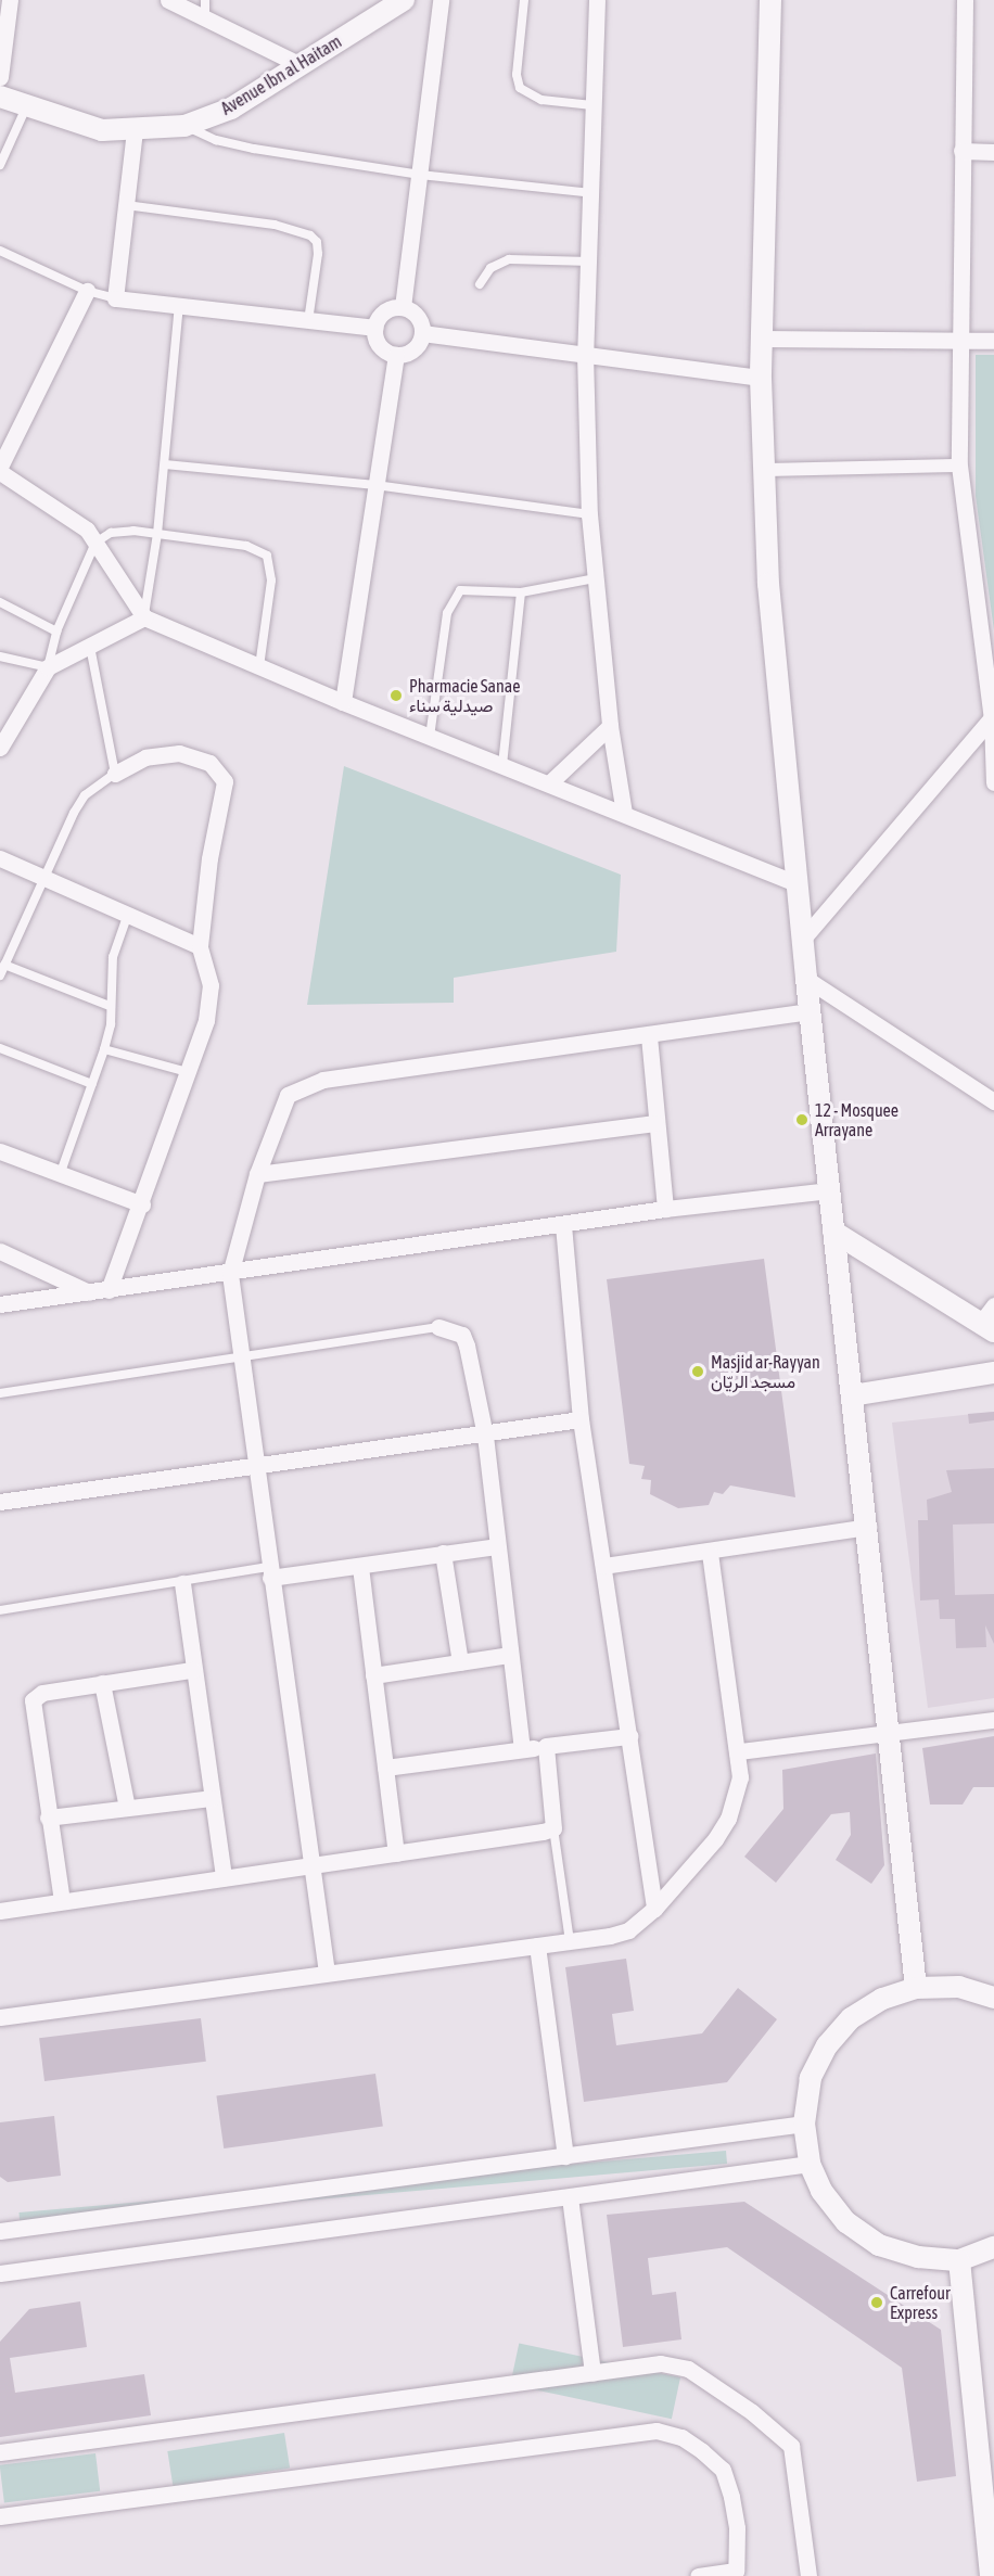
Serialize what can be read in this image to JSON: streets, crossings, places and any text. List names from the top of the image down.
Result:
{
  "streets": {
    "street": ["Avenue Ibn al Haitam"]
  },
  "places": [
    "Pharmacie Sanae صيدلية سناء",
    "12 - Mosquee Arrayane",
    "Masjid ar-Rayyan مسجد الريّان",
    "Carrefour Express"
  ]
}
